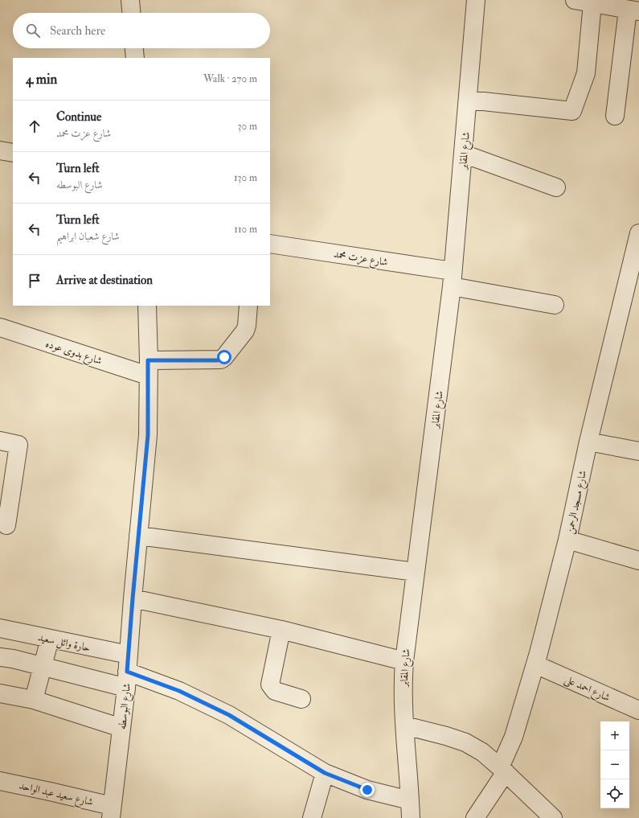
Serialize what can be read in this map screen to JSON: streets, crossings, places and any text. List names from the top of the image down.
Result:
{
  "streets": {
    "street": [
      "شارع المقابر",
      "شارع عزت محمد",
      "شارع بدوى عوده",
      "شارع مسجد الرحمن",
      "حارة وائل سعيد",
      "شارع احمد على",
      "شارع البوسطه",
      "شارع سعيد عبد الواحد"
    ]
  },
  "crossings": [
    ["شارع المقابر", "شارع عزت محمد"],
    ["شارع بدوى عوده", "شارع البوسطه"],
    ["شارع مسجد الرحمن", "شارع احمد على"],
    ["حارة وائل سعيد", "شارع البوسطه"],
    ["شارع البوسطه", "شارع سعيد عبد الواحد"]
  ],
  "page": {
    "search": "Search here",
    "heading": ["4 min", "Walk · 270 m"],
    "list": [
      ["Continue", "شارع عزت محمد", "30 m"],
      ["Turn left", "شارع البوسطه", "130 m"],
      ["Turn left", "شارع شعبان ابراهيم", "110 m"],
      "Arrive at destination"
    ],
    "map_buttons": ["+", "−"]
  }
}
